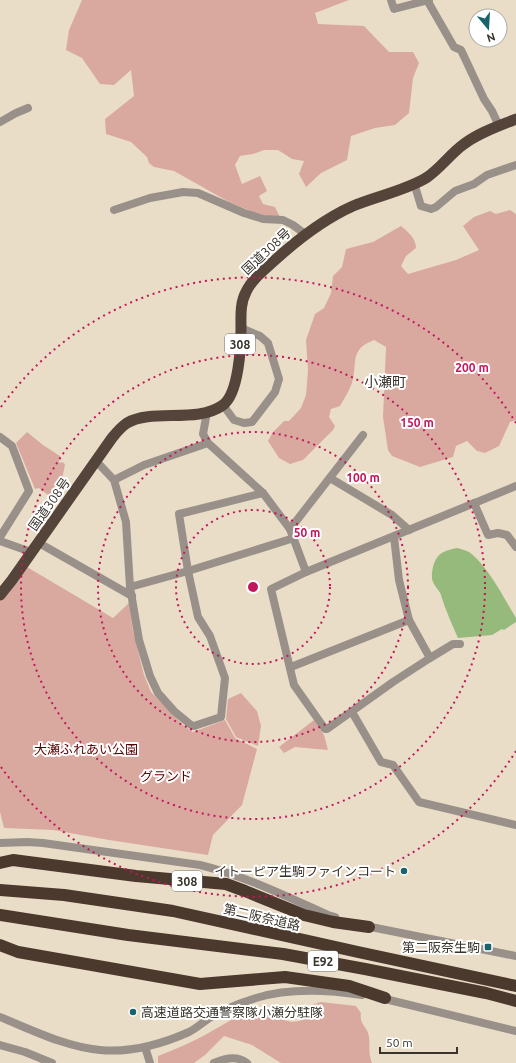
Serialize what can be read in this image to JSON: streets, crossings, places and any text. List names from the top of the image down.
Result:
{
  "streets": {
    "highway": [
      "国道308号",
      "308",
      "第二阪奈道路",
      "E92"
    ]
  },
  "districts": ["小瀬町"],
  "parks": ["大瀬ふれあい公園", "グランド"],
  "places": {
    "other": ["イトーピア生駒ファインコート", "高速道路交通警察隊小瀬分駐隊"],
    "transit": ["第二阪奈生駒"]
  },
  "scale_bar": "50 m",
  "north": "bottom",
  "rings": [
    "200 m",
    "150 m",
    "100 m",
    "50 m"
  ]
}
